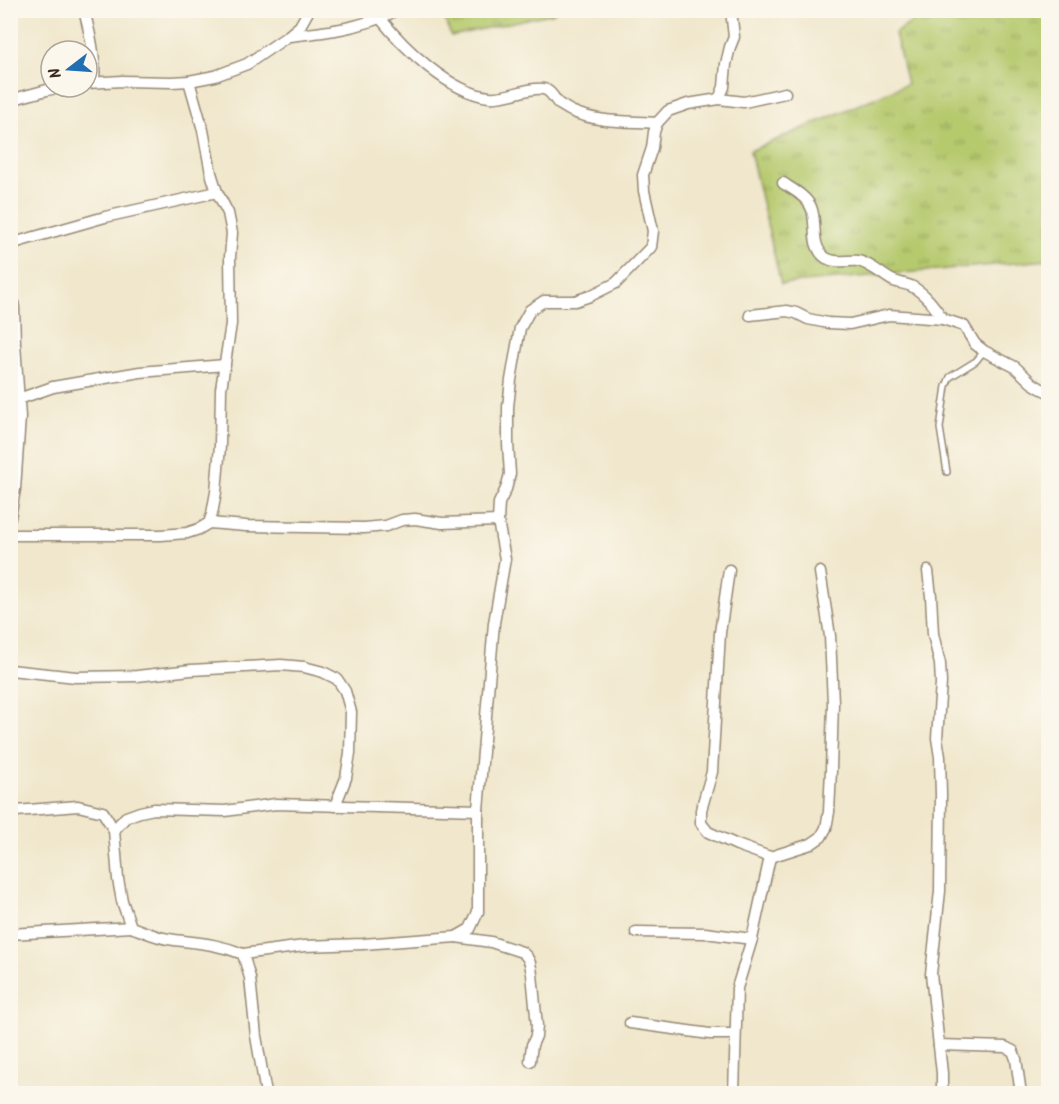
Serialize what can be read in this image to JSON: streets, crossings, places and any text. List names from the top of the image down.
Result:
{
  "north": "left"
}
